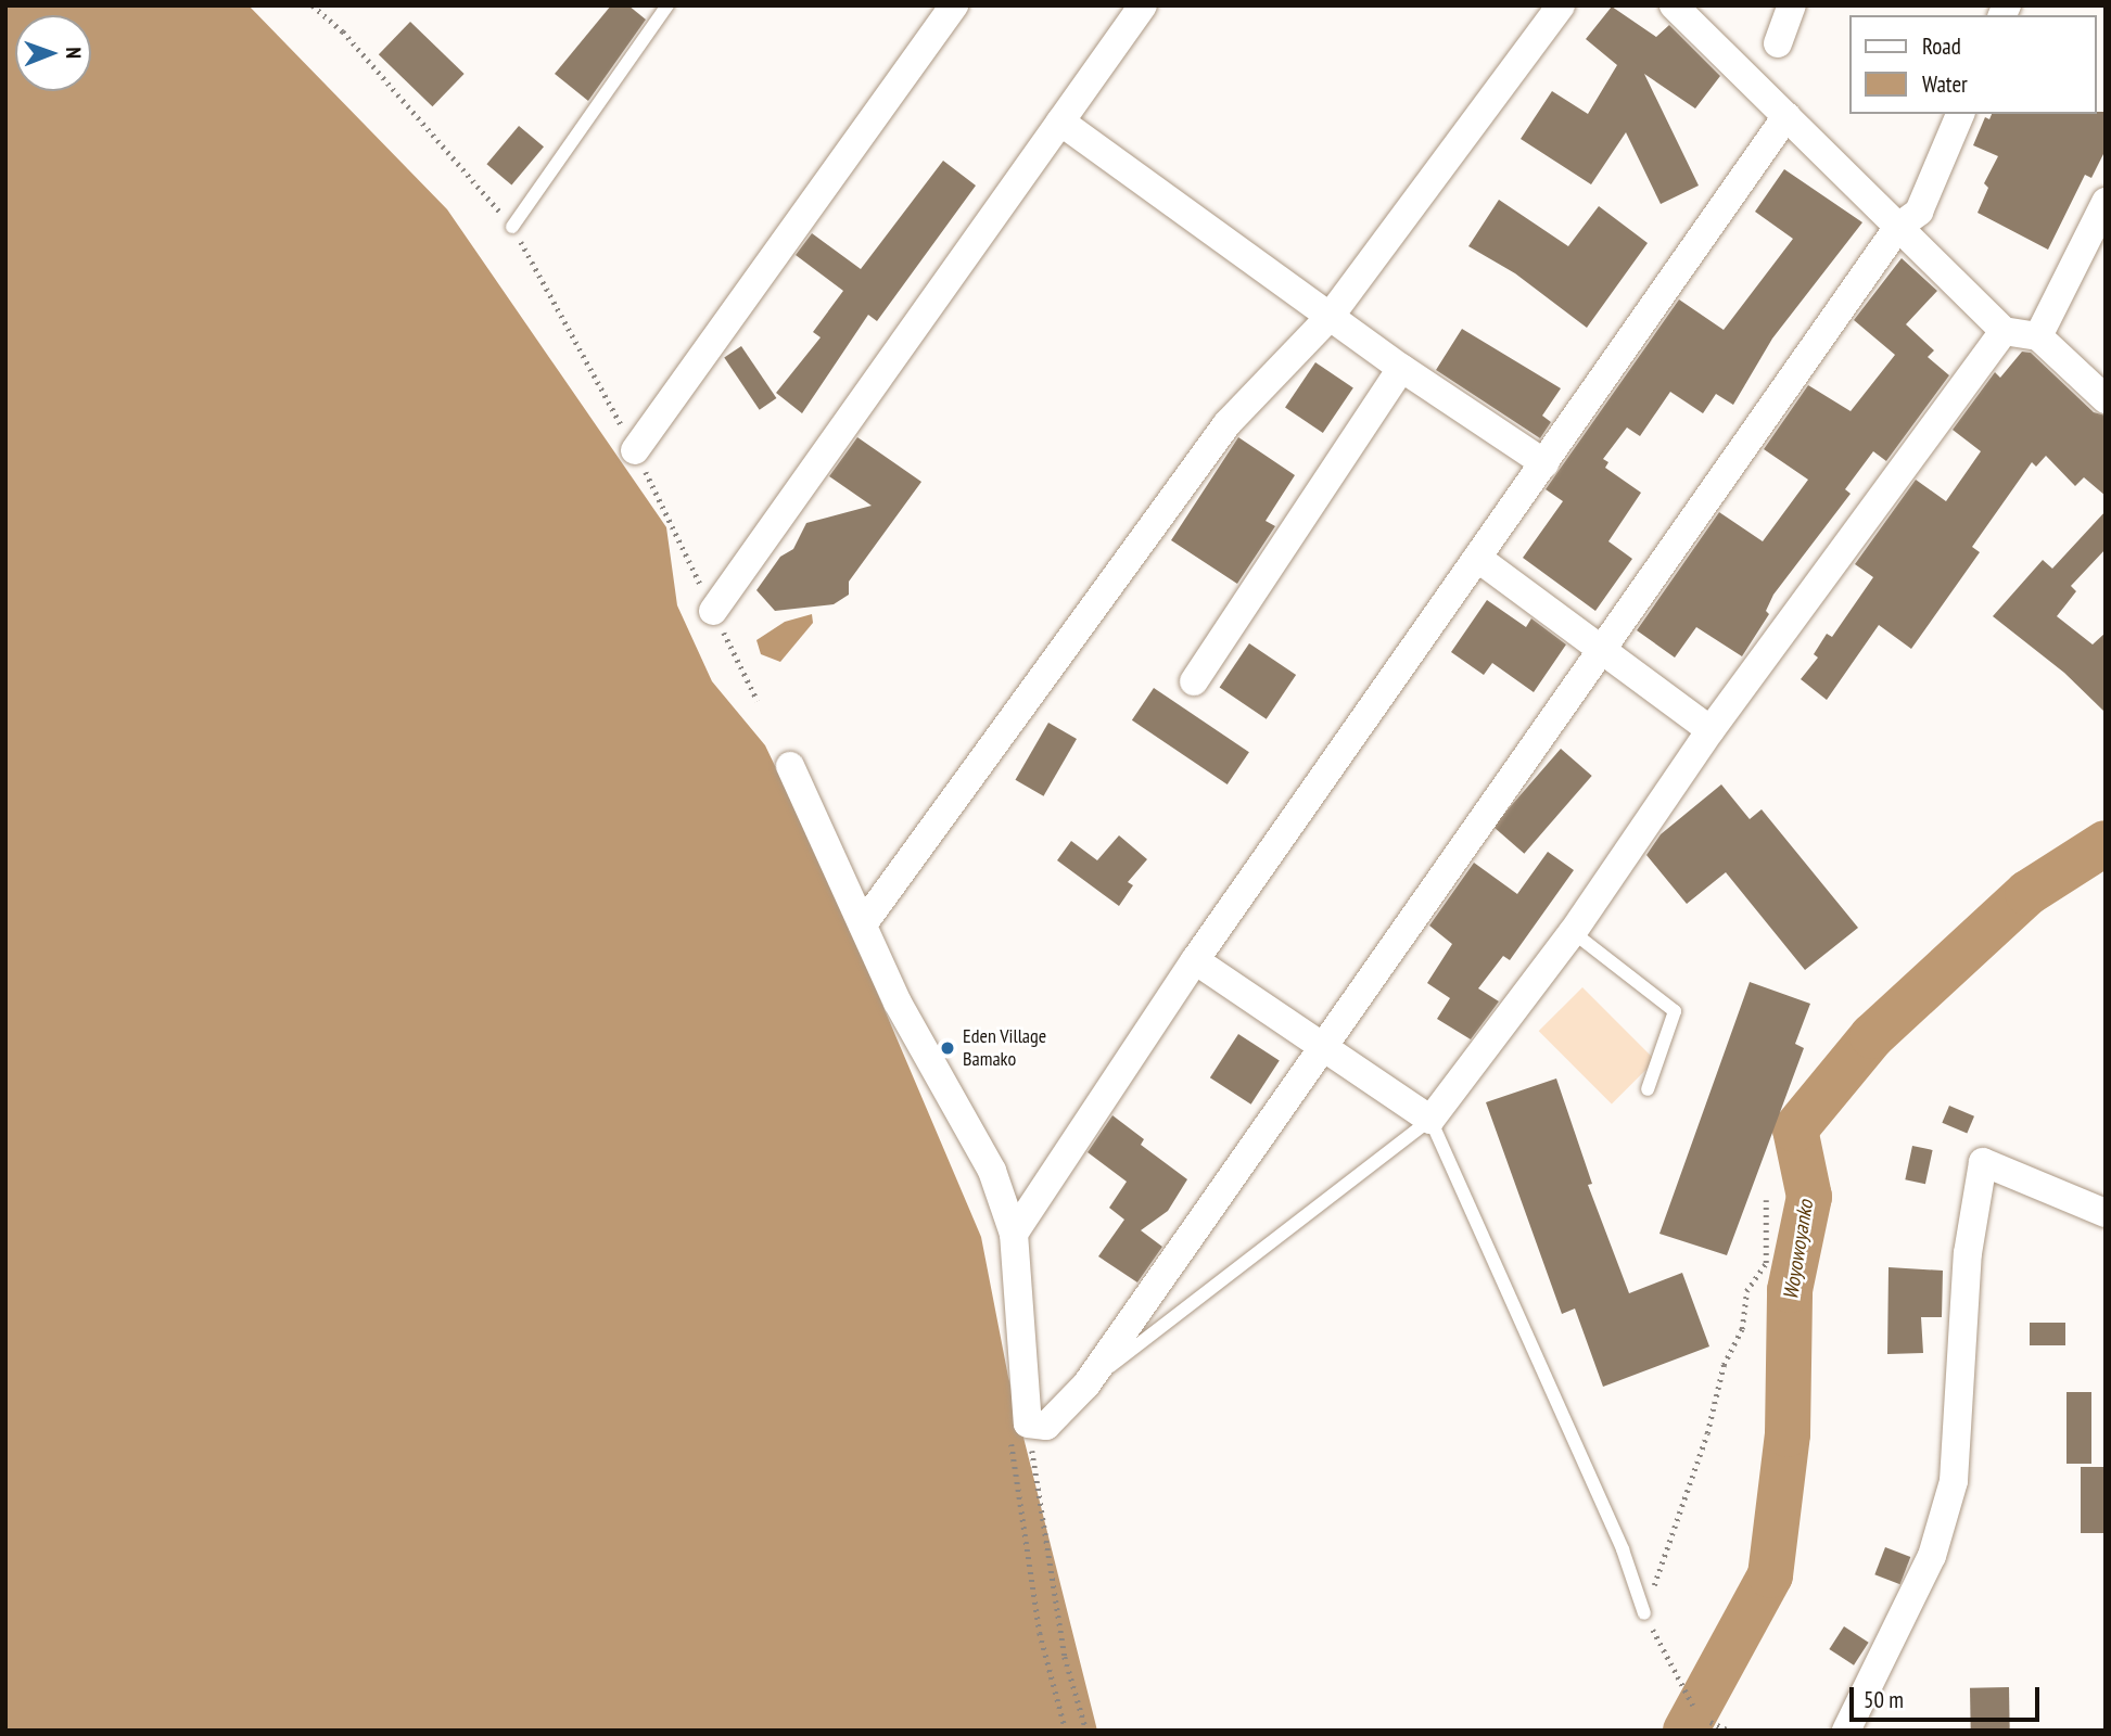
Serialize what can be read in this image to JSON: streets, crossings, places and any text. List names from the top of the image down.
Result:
{
  "water": ["Woyowoyanko"],
  "places": ["Eden Village Bamako"],
  "legend": ["Road", "Water"],
  "scale_bar": "50 m",
  "north": "right"
}
